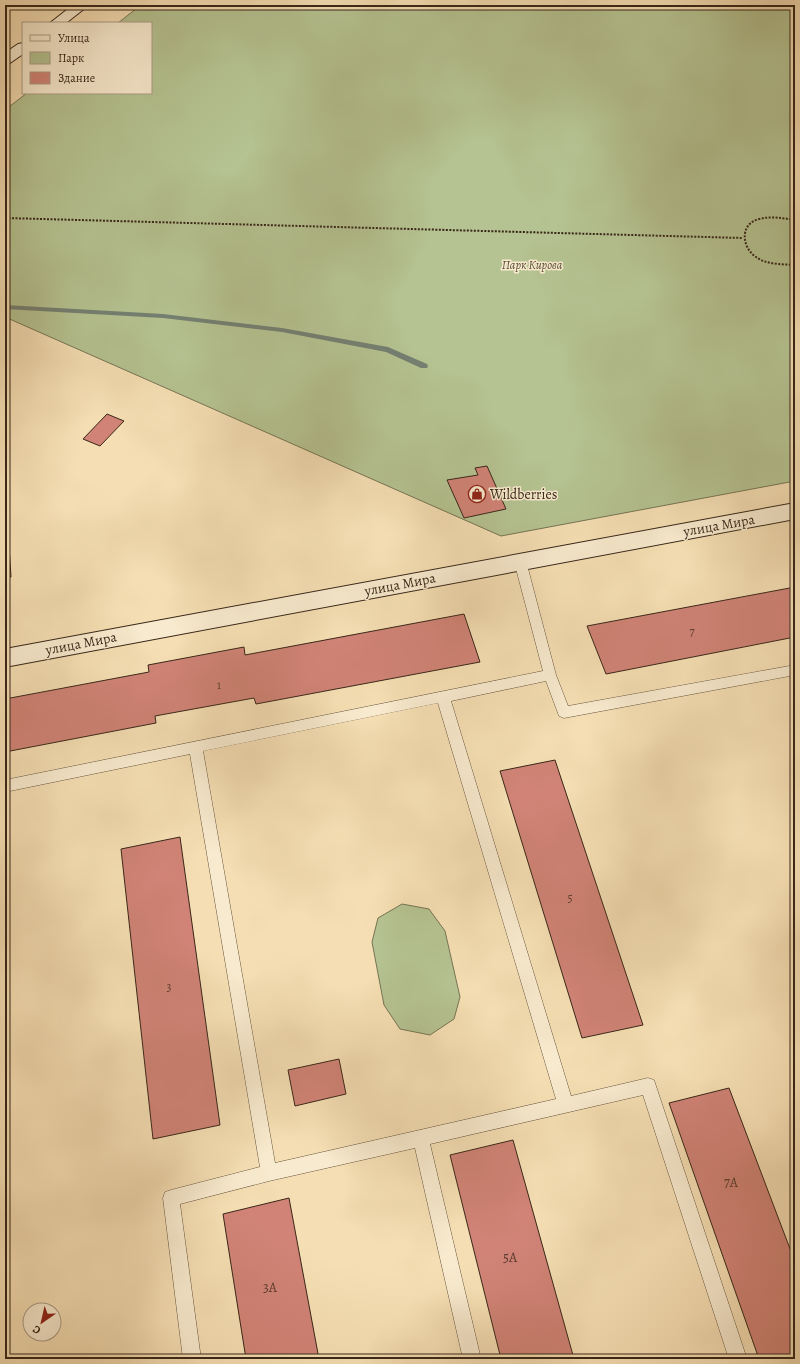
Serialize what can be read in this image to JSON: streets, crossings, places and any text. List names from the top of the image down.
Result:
{
  "streets": {
    "street": ["улица Мира"]
  },
  "parks": ["Парк Кирова"],
  "places": {
    "shop": ["Wildberries"]
  },
  "house_numbers": [
    "7",
    "1",
    "5",
    "3",
    "7А",
    "5А",
    "3А"
  ],
  "legend": ["Улица", "Парк", "Здание"],
  "north": "bottom left"
}
